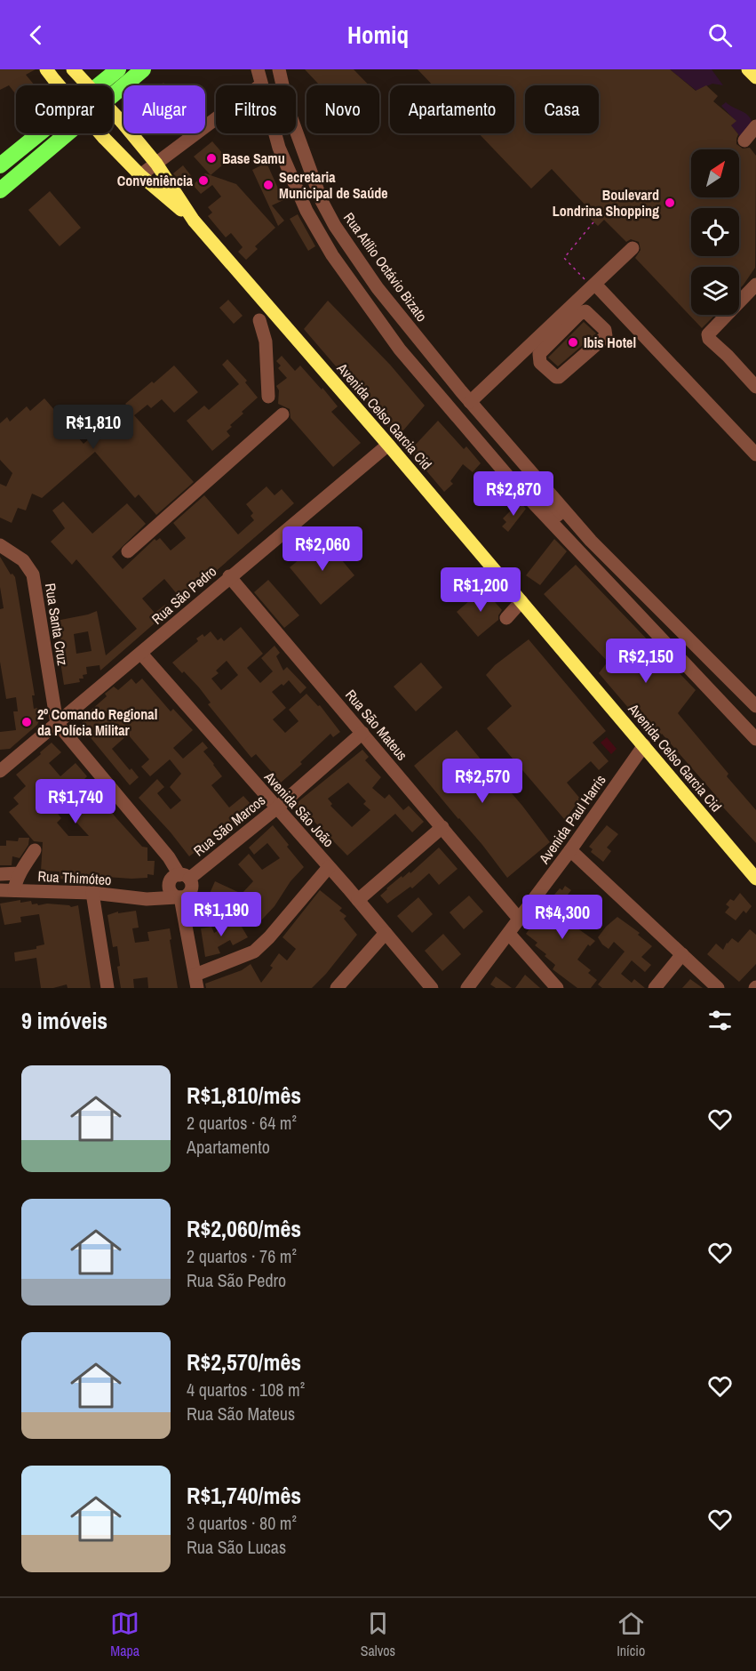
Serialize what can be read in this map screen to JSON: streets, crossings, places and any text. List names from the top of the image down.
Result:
{
  "streets": {
    "main road": ["Avenida Celso Garcia Cid"],
    "street": [
      "Rua Atílio Octávio Bizato",
      "Rua São Pedro",
      "Rua Santa Cruz",
      "Rua São Mateus",
      "Avenida São João",
      "Avenida Paul Harris",
      "Rua São Marcos",
      "Rua Thimóteo"
    ]
  },
  "crossings": [
    ["Avenida Celso Garcia Cid", "Rua São Pedro"],
    ["Avenida Celso Garcia Cid", "Avenida Paul Harris"],
    ["Rua São Pedro", "Rua Santa Cruz"],
    ["Rua São Pedro", "Rua São Mateus"],
    ["Rua São Pedro", "Avenida São João"],
    ["Rua São Mateus", "Avenida Paul Harris"],
    ["Rua São Mateus", "Rua São Marcos"],
    ["Avenida São João", "Rua São Marcos"],
    ["Rua São Marcos", "Rua Thimóteo"]
  ],
  "places": [
    "Base Samu",
    "Conveniência",
    "Secretaria Municipal de Saúde",
    "Boulevard Londrina Shopping",
    "Ibis Hotel",
    "2º Comando Regional da Polícia Militar"
  ],
  "north": "top right",
  "page": {
    "header": "Homiq",
    "chip": [
      "Comprar",
      "Alugar",
      "Filtros",
      "Novo",
      "Apartamento",
      "Casa"
    ],
    "price": [
      "R$1,810",
      "R$2,870",
      "R$2,060",
      "R$1,200",
      "R$2,150",
      "R$2,570",
      "R$1,740",
      "R$1,190",
      "R$4,300"
    ],
    "heading": "9 imóveis",
    "list": [
      {
        "name": "R$1,810/mês",
        "note": "2 quartos · 64 m² · Apartamento"
      },
      {
        "name": "R$2,060/mês",
        "note": "2 quartos · 76 m² · Rua São Pedro"
      },
      {
        "name": "R$2,570/mês",
        "note": "4 quartos · 108 m² · Rua São Mateus"
      },
      {
        "name": "R$1,740/mês",
        "note": "3 quartos · 80 m² · Rua São Lucas"
      }
    ],
    "tabs": ["Mapa", "Salvos", "Início"]
  }
}
